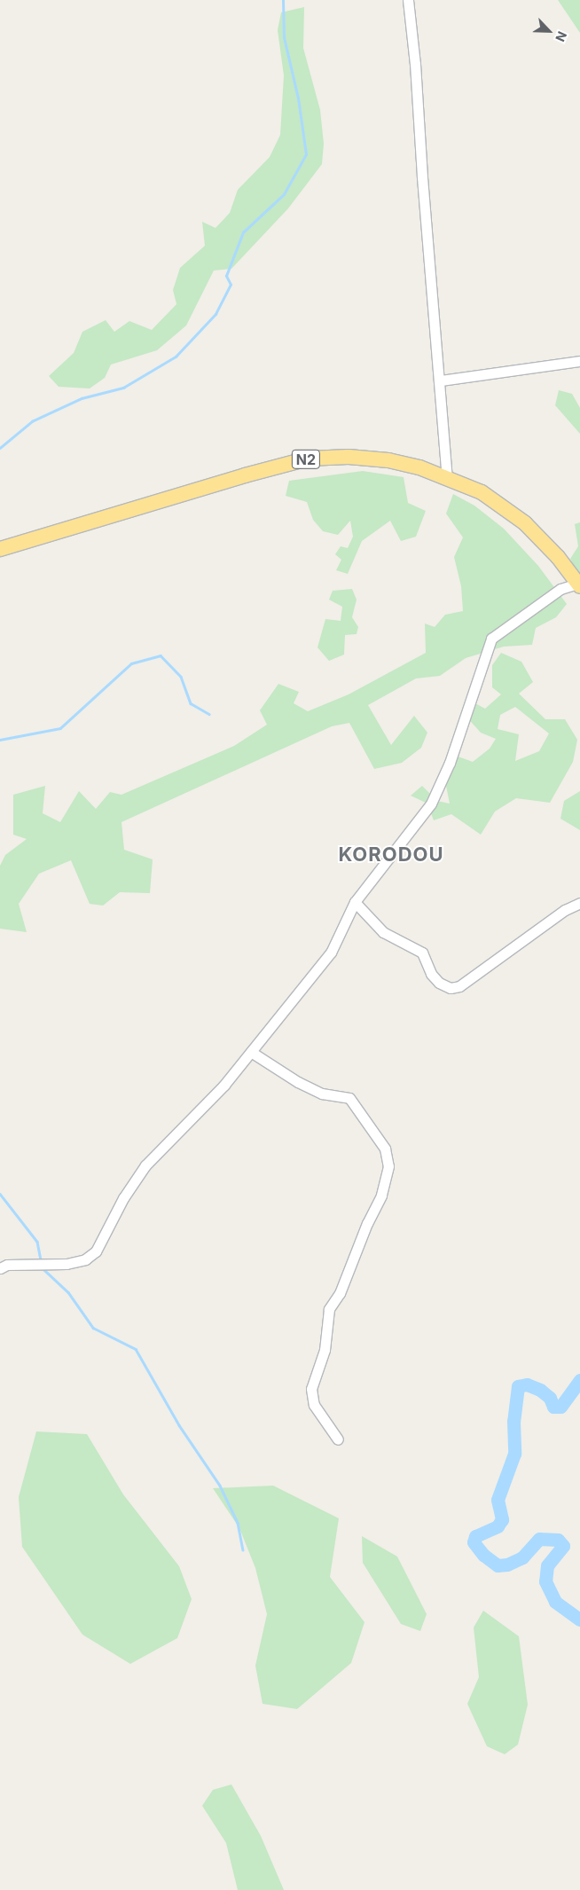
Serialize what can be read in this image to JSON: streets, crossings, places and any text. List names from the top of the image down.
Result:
{
  "streets": {
    "highway": ["N2"]
  },
  "districts": ["KORODOU"],
  "north": "bottom right"
}
